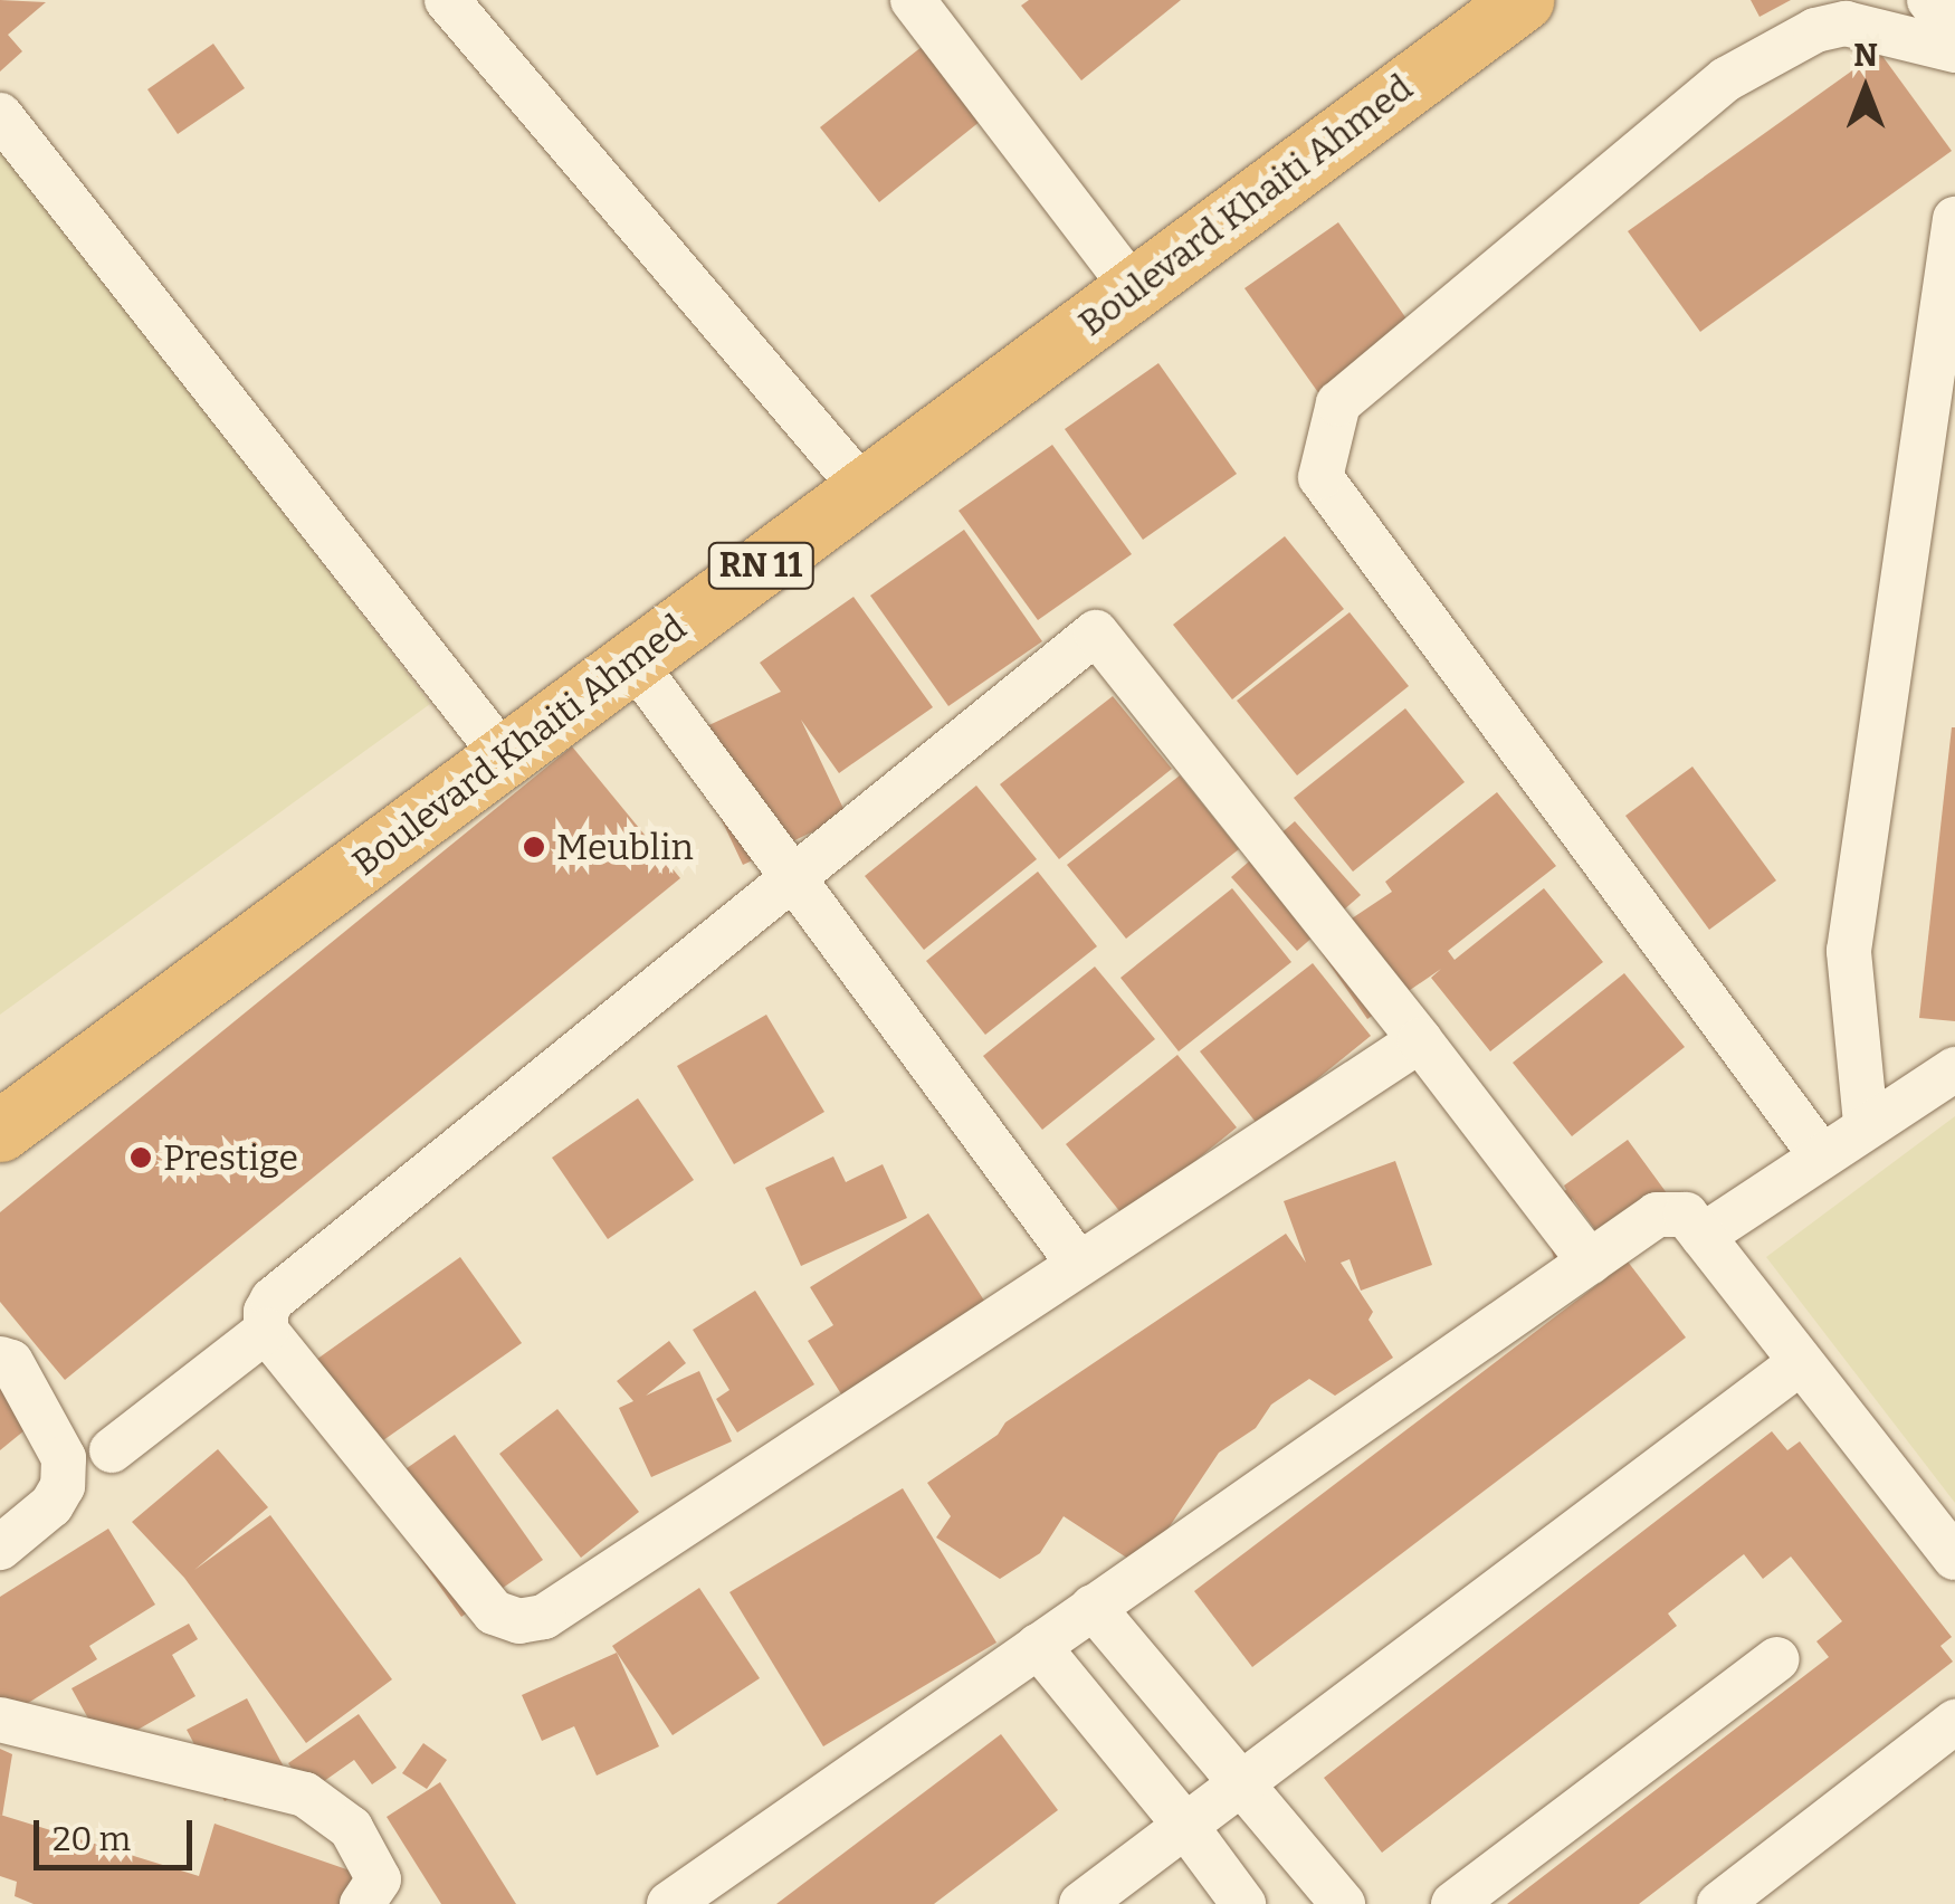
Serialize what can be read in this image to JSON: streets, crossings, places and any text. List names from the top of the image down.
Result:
{
  "streets": {
    "highway": ["Boulevard Khaiti Ahmed", "RN 11"]
  },
  "places": ["Meublin", "Prestige"],
  "scale_bar": "20 m",
  "north": "top"
}
